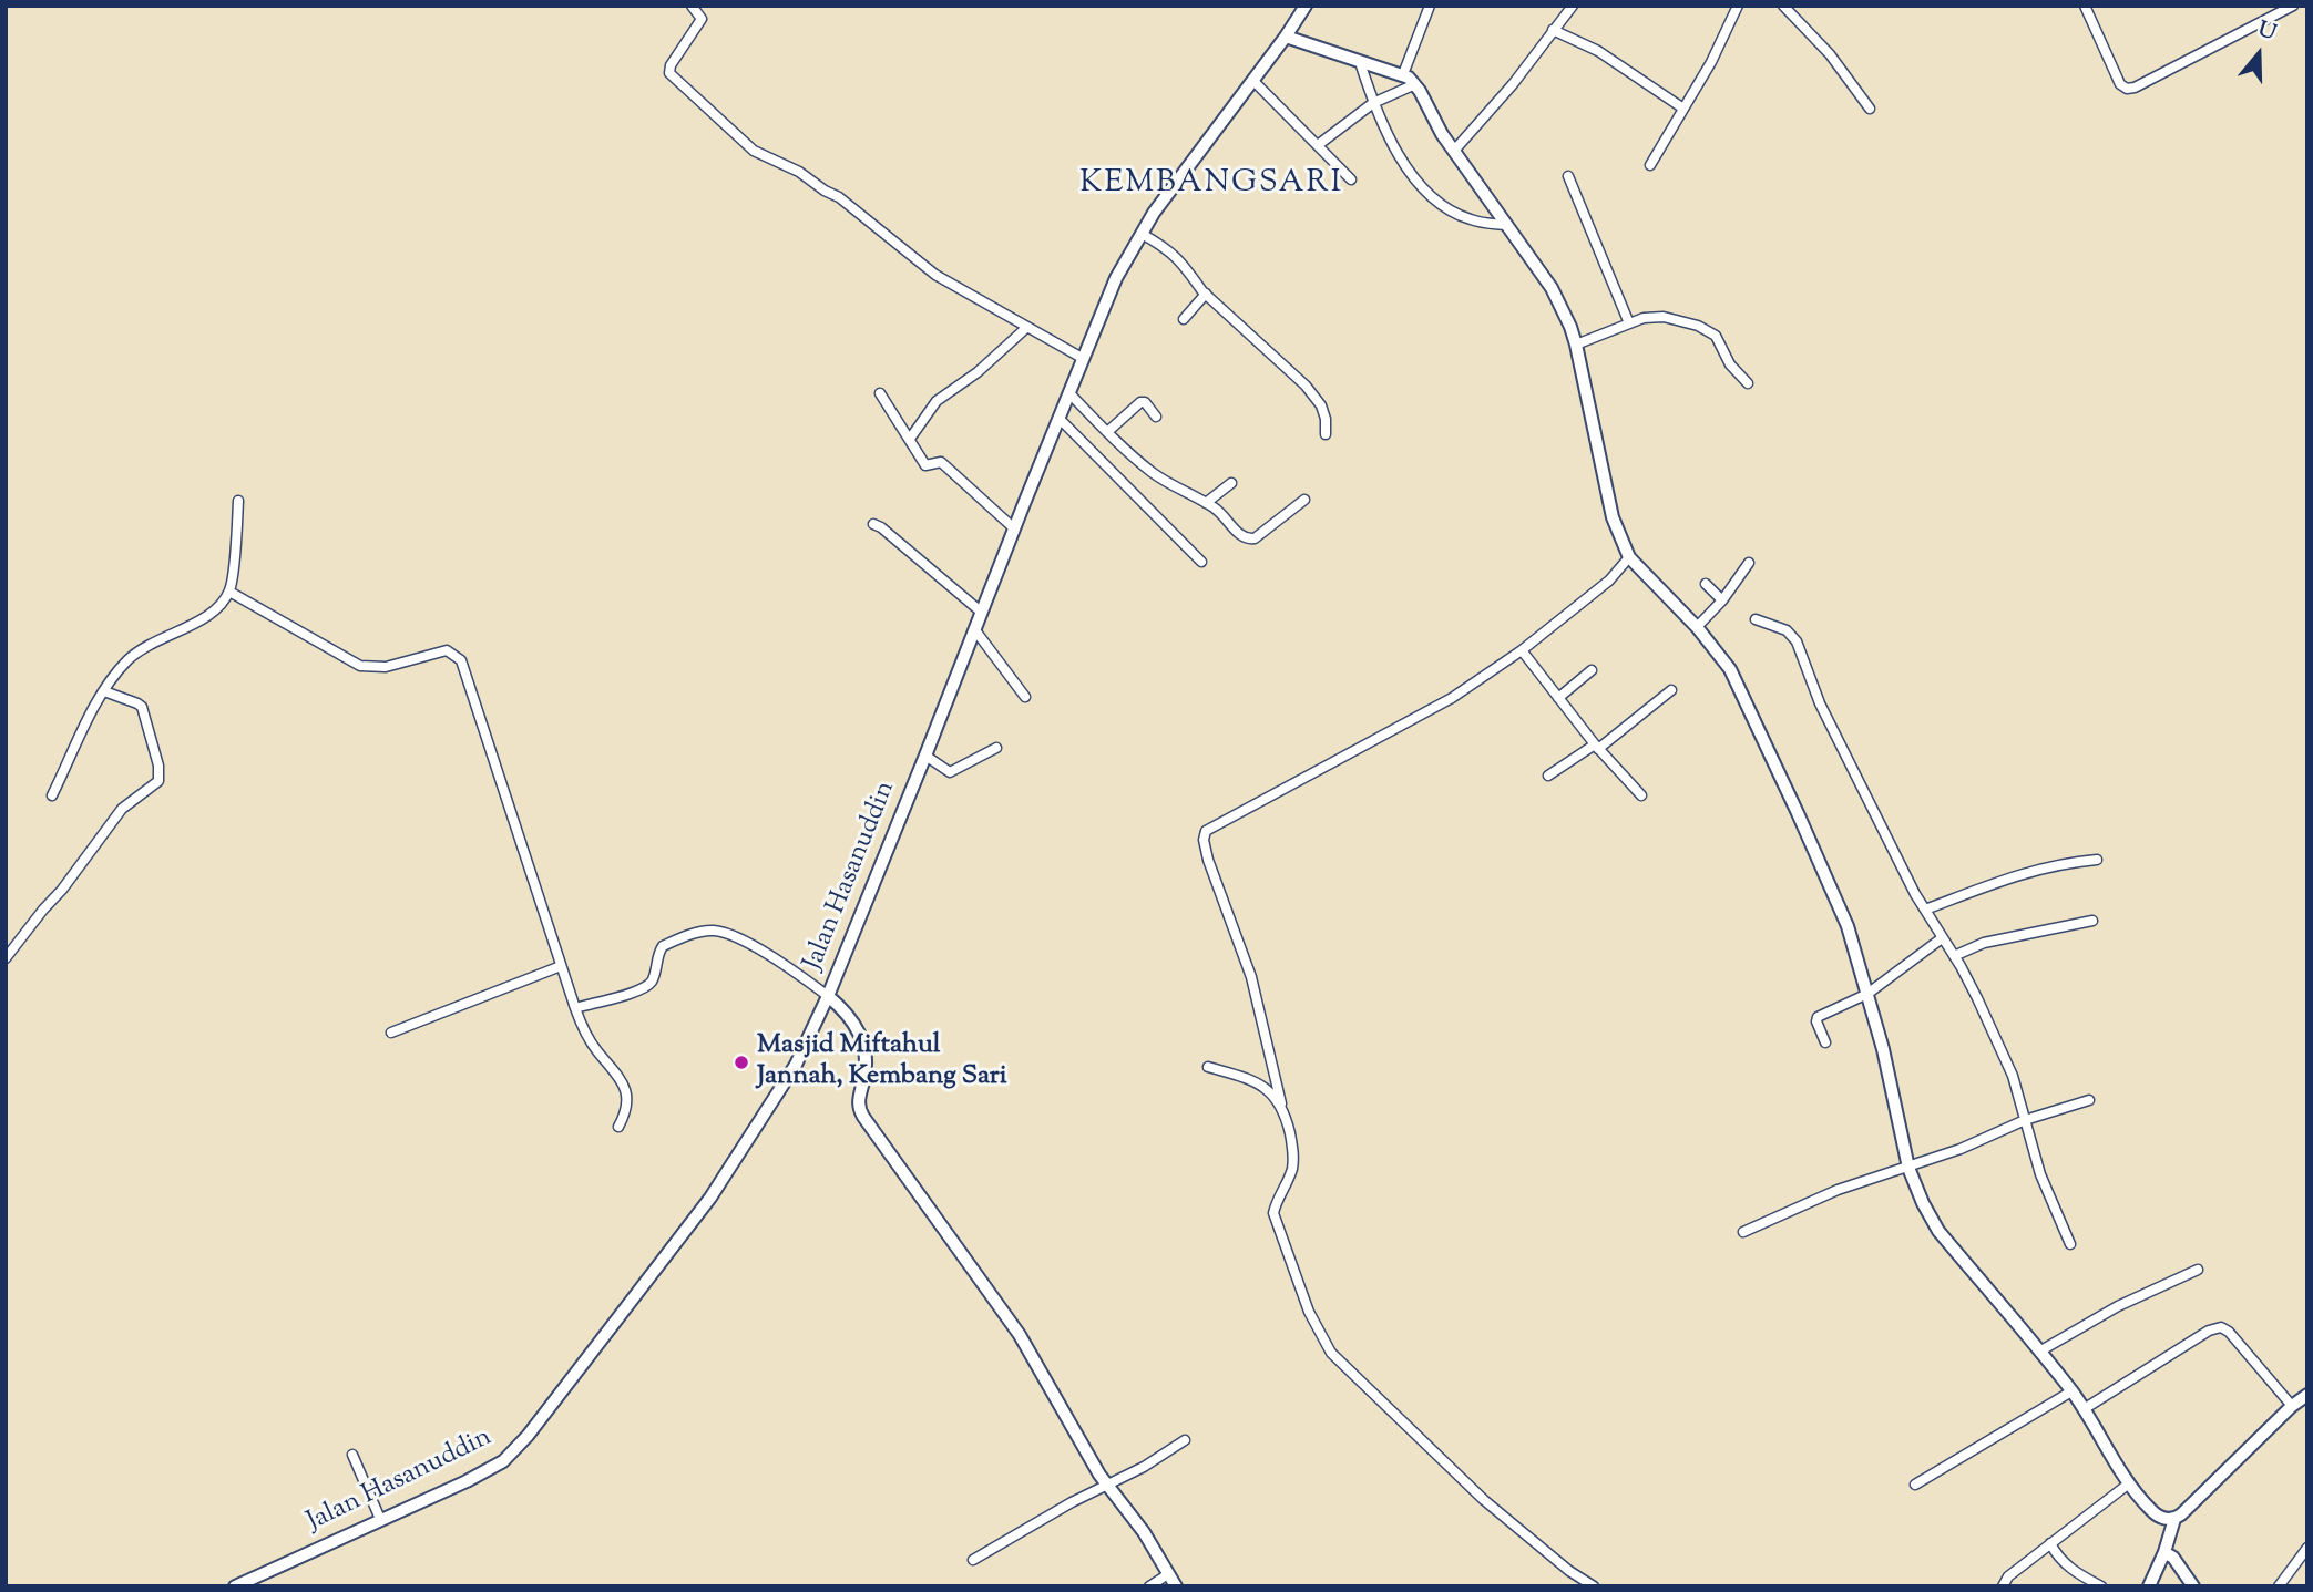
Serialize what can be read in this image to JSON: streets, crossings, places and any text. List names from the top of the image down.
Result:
{
  "streets": {
    "street": ["Jalan Hasanuddin"]
  },
  "districts": ["KEMBANGSARI"],
  "places": ["Masjid Miftahul Jannah, Kembang Sari"],
  "north": "top"
}
